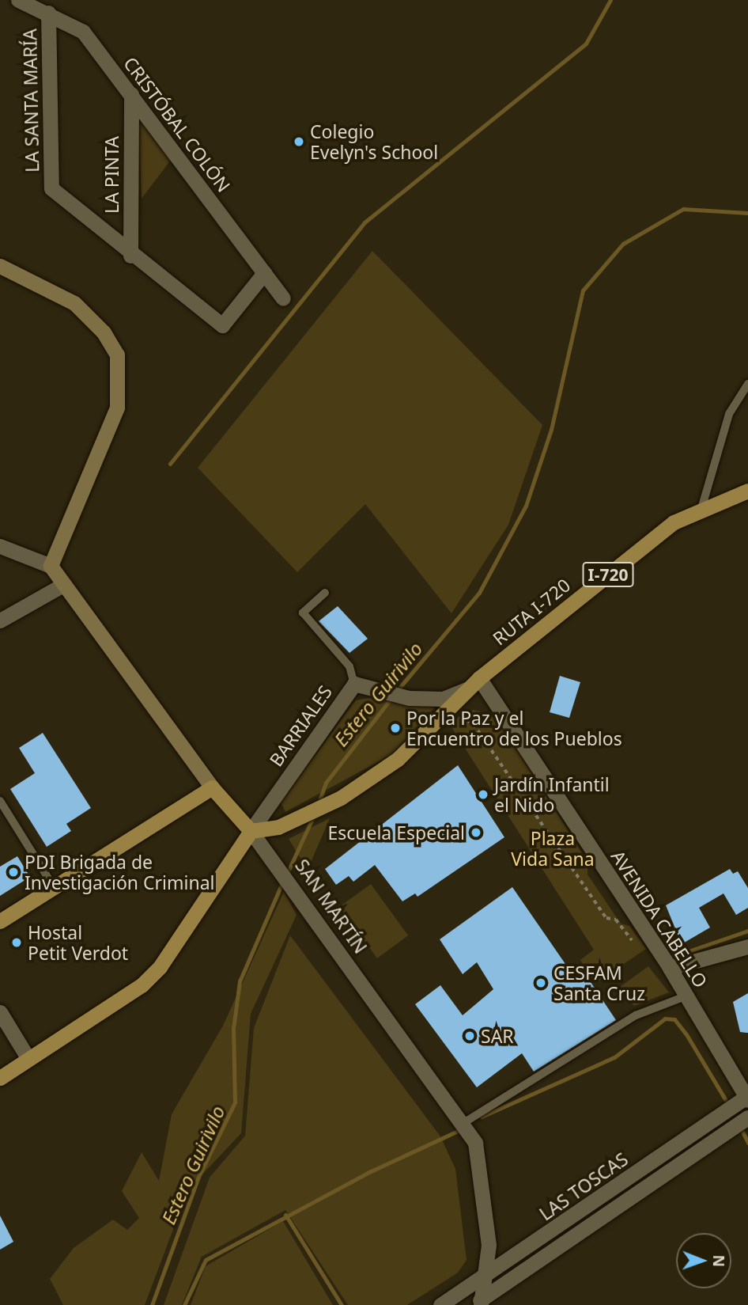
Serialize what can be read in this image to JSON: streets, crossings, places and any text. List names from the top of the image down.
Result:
{
  "streets": {
    "main road": ["I-720", "RUTA I-720", "SAN MARTÍN"],
    "street": [
      "LA SANTA MARÍA",
      "CRISTÓBAL COLÓN",
      "LA PINTA",
      "BARRIALES",
      "AVENIDA CABELLO",
      "LAS TOSCAS"
    ]
  },
  "crossings": [
    ["LA SANTA MARÍA", "CRISTÓBAL COLÓN"],
    ["LA SANTA MARÍA", "LA PINTA"],
    ["CRISTÓBAL COLÓN", "LA PINTA"],
    ["I-720", "RUTA I-720"],
    ["I-720", "BARRIALES"],
    ["I-720", "SAN MARTÍN"],
    ["I-720", "AVENIDA CABELLO"],
    ["RUTA I-720", "AVENIDA CABELLO"],
    ["BARRIALES", "SAN MARTÍN"],
    ["SAN MARTÍN", "LAS TOSCAS"],
    ["AVENIDA CABELLO", "LAS TOSCAS"]
  ],
  "water": ["Estero Guirivilo"],
  "parks": ["Plaza Vida Sana"],
  "places": [
    "Colegio Evelyn's School",
    "Por la Paz y el Encuentro de los Pueblos",
    "Jardín Infantil el Nido",
    "Escuela Especial",
    "PDI Brigada de Investigación Criminal",
    "Hostal Petit Verdot",
    "CESFAM Santa Cruz",
    "SAR"
  ],
  "north": "right"
}
